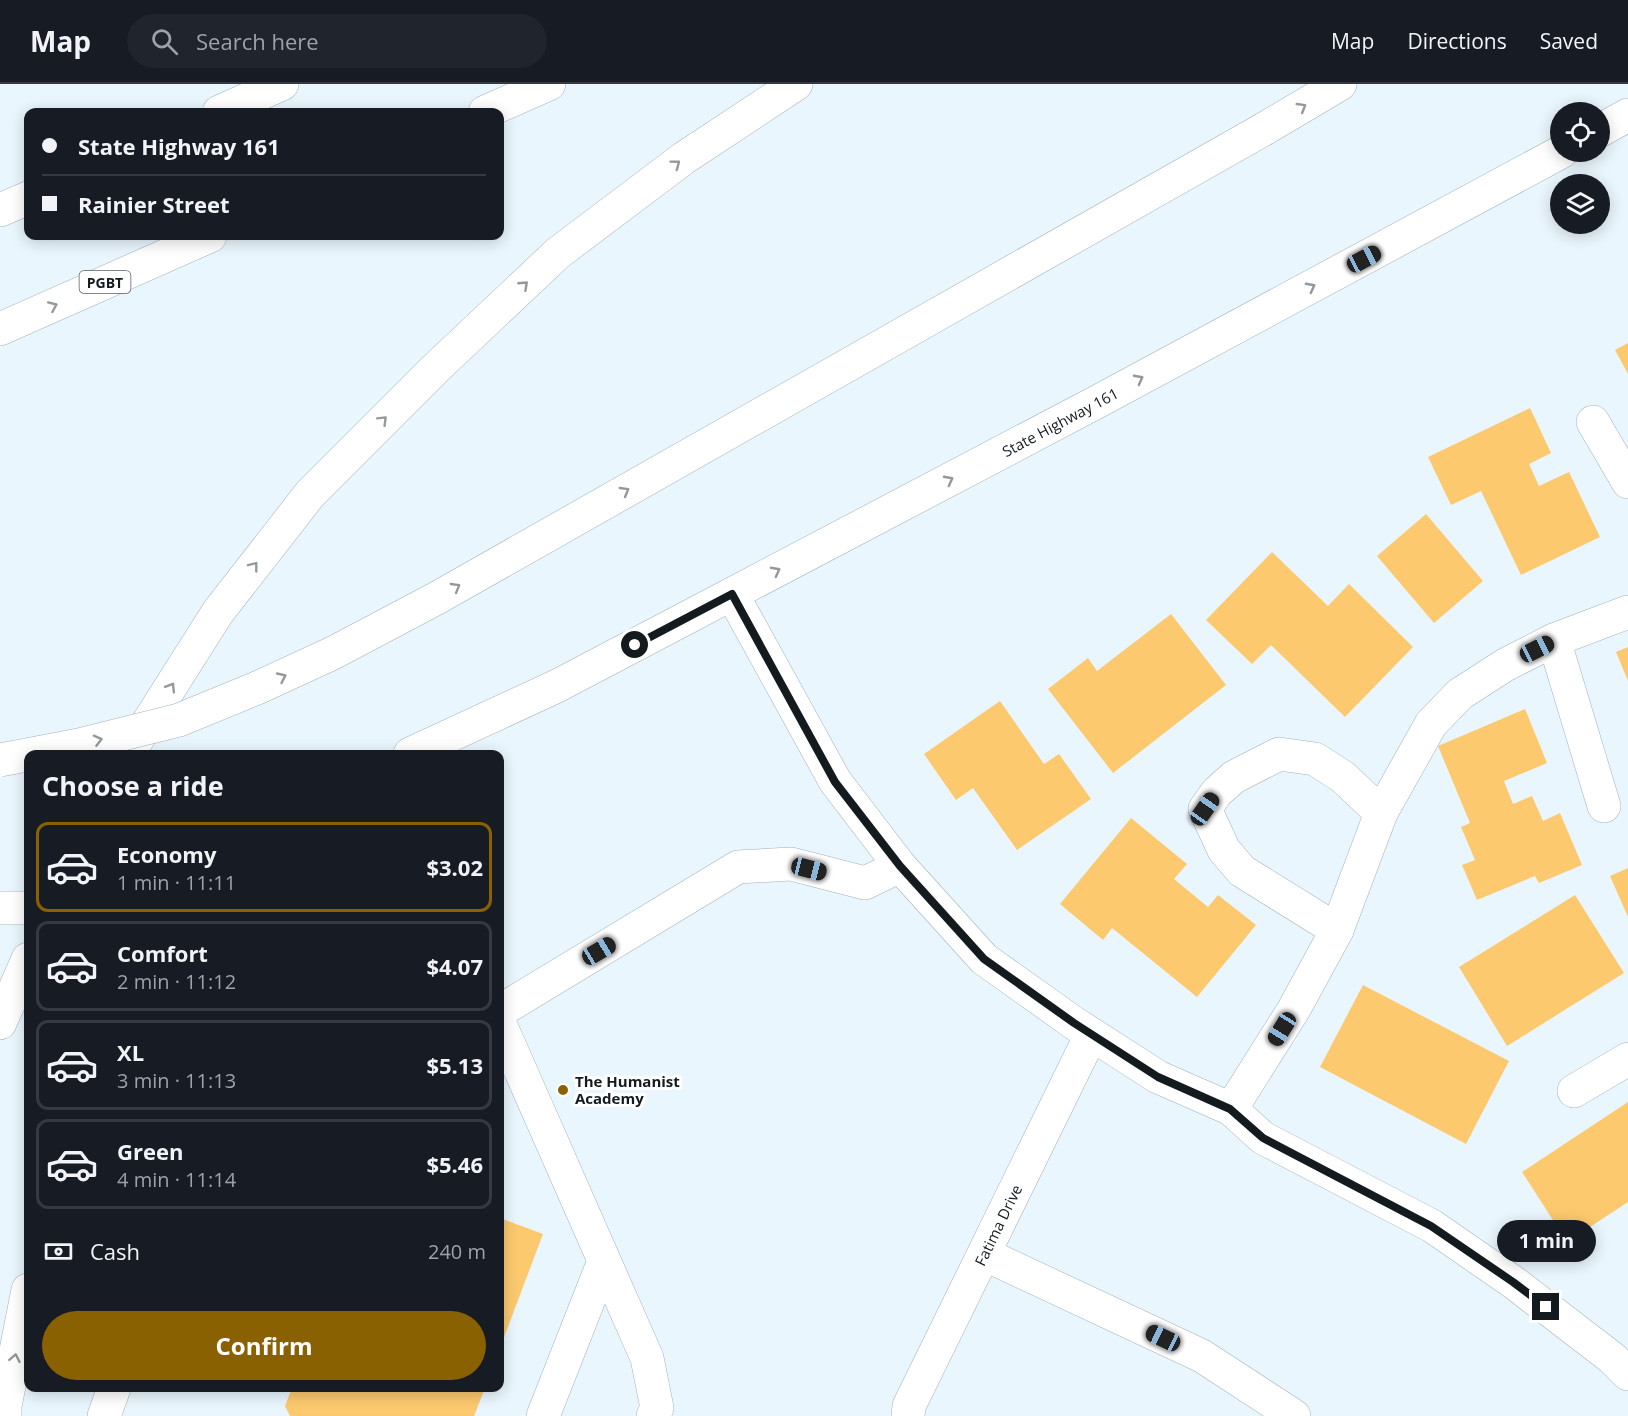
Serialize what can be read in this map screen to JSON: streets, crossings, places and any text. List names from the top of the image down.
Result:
{
  "streets": {
    "main road": ["PGBT", "State Highway 161", "Fatima Drive"]
  },
  "places": ["The Humanist Academy"],
  "page": {
    "header": "Map",
    "search": "Search here",
    "nav": ["Map", "Directions", "Saved"],
    "banner": ["State Highway 161", "Rainier Street"],
    "heading": "Choose a ride",
    "list": [
      {
        "name": "Economy",
        "note": "1 min · 11:11",
        "value": "$3.02"
      },
      {
        "name": "Comfort",
        "note": "2 min · 11:12",
        "value": "$4.07"
      },
      {
        "name": "XL",
        "note": "3 min · 11:13",
        "value": "$5.13"
      },
      {
        "name": "Green",
        "note": "4 min · 11:14",
        "value": "$5.46"
      }
    ],
    "pay": ["Cash", "240 m"],
    "bubble": "1 min",
    "buttons": "Confirm"
  }
}
